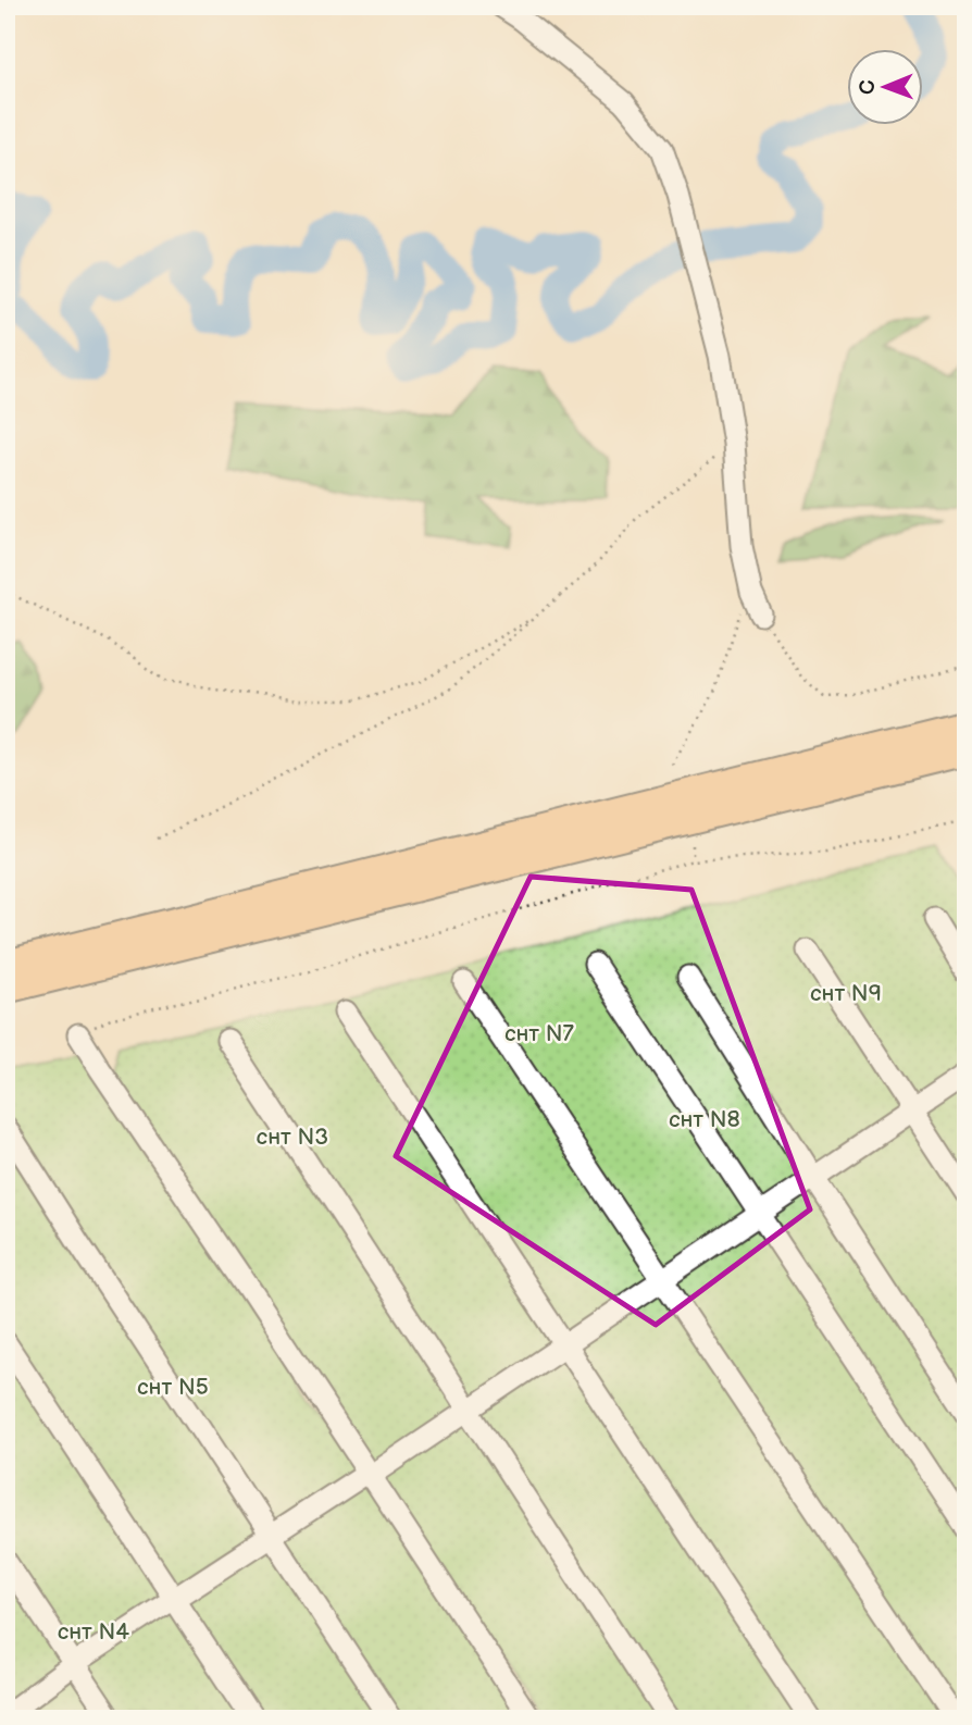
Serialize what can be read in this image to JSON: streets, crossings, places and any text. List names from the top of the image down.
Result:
{
  "parks": [
    "снт N9",
    "снт N7",
    "снт N8",
    "снт N3",
    "снт N5",
    "снт N4"
  ],
  "north": "left"
}
